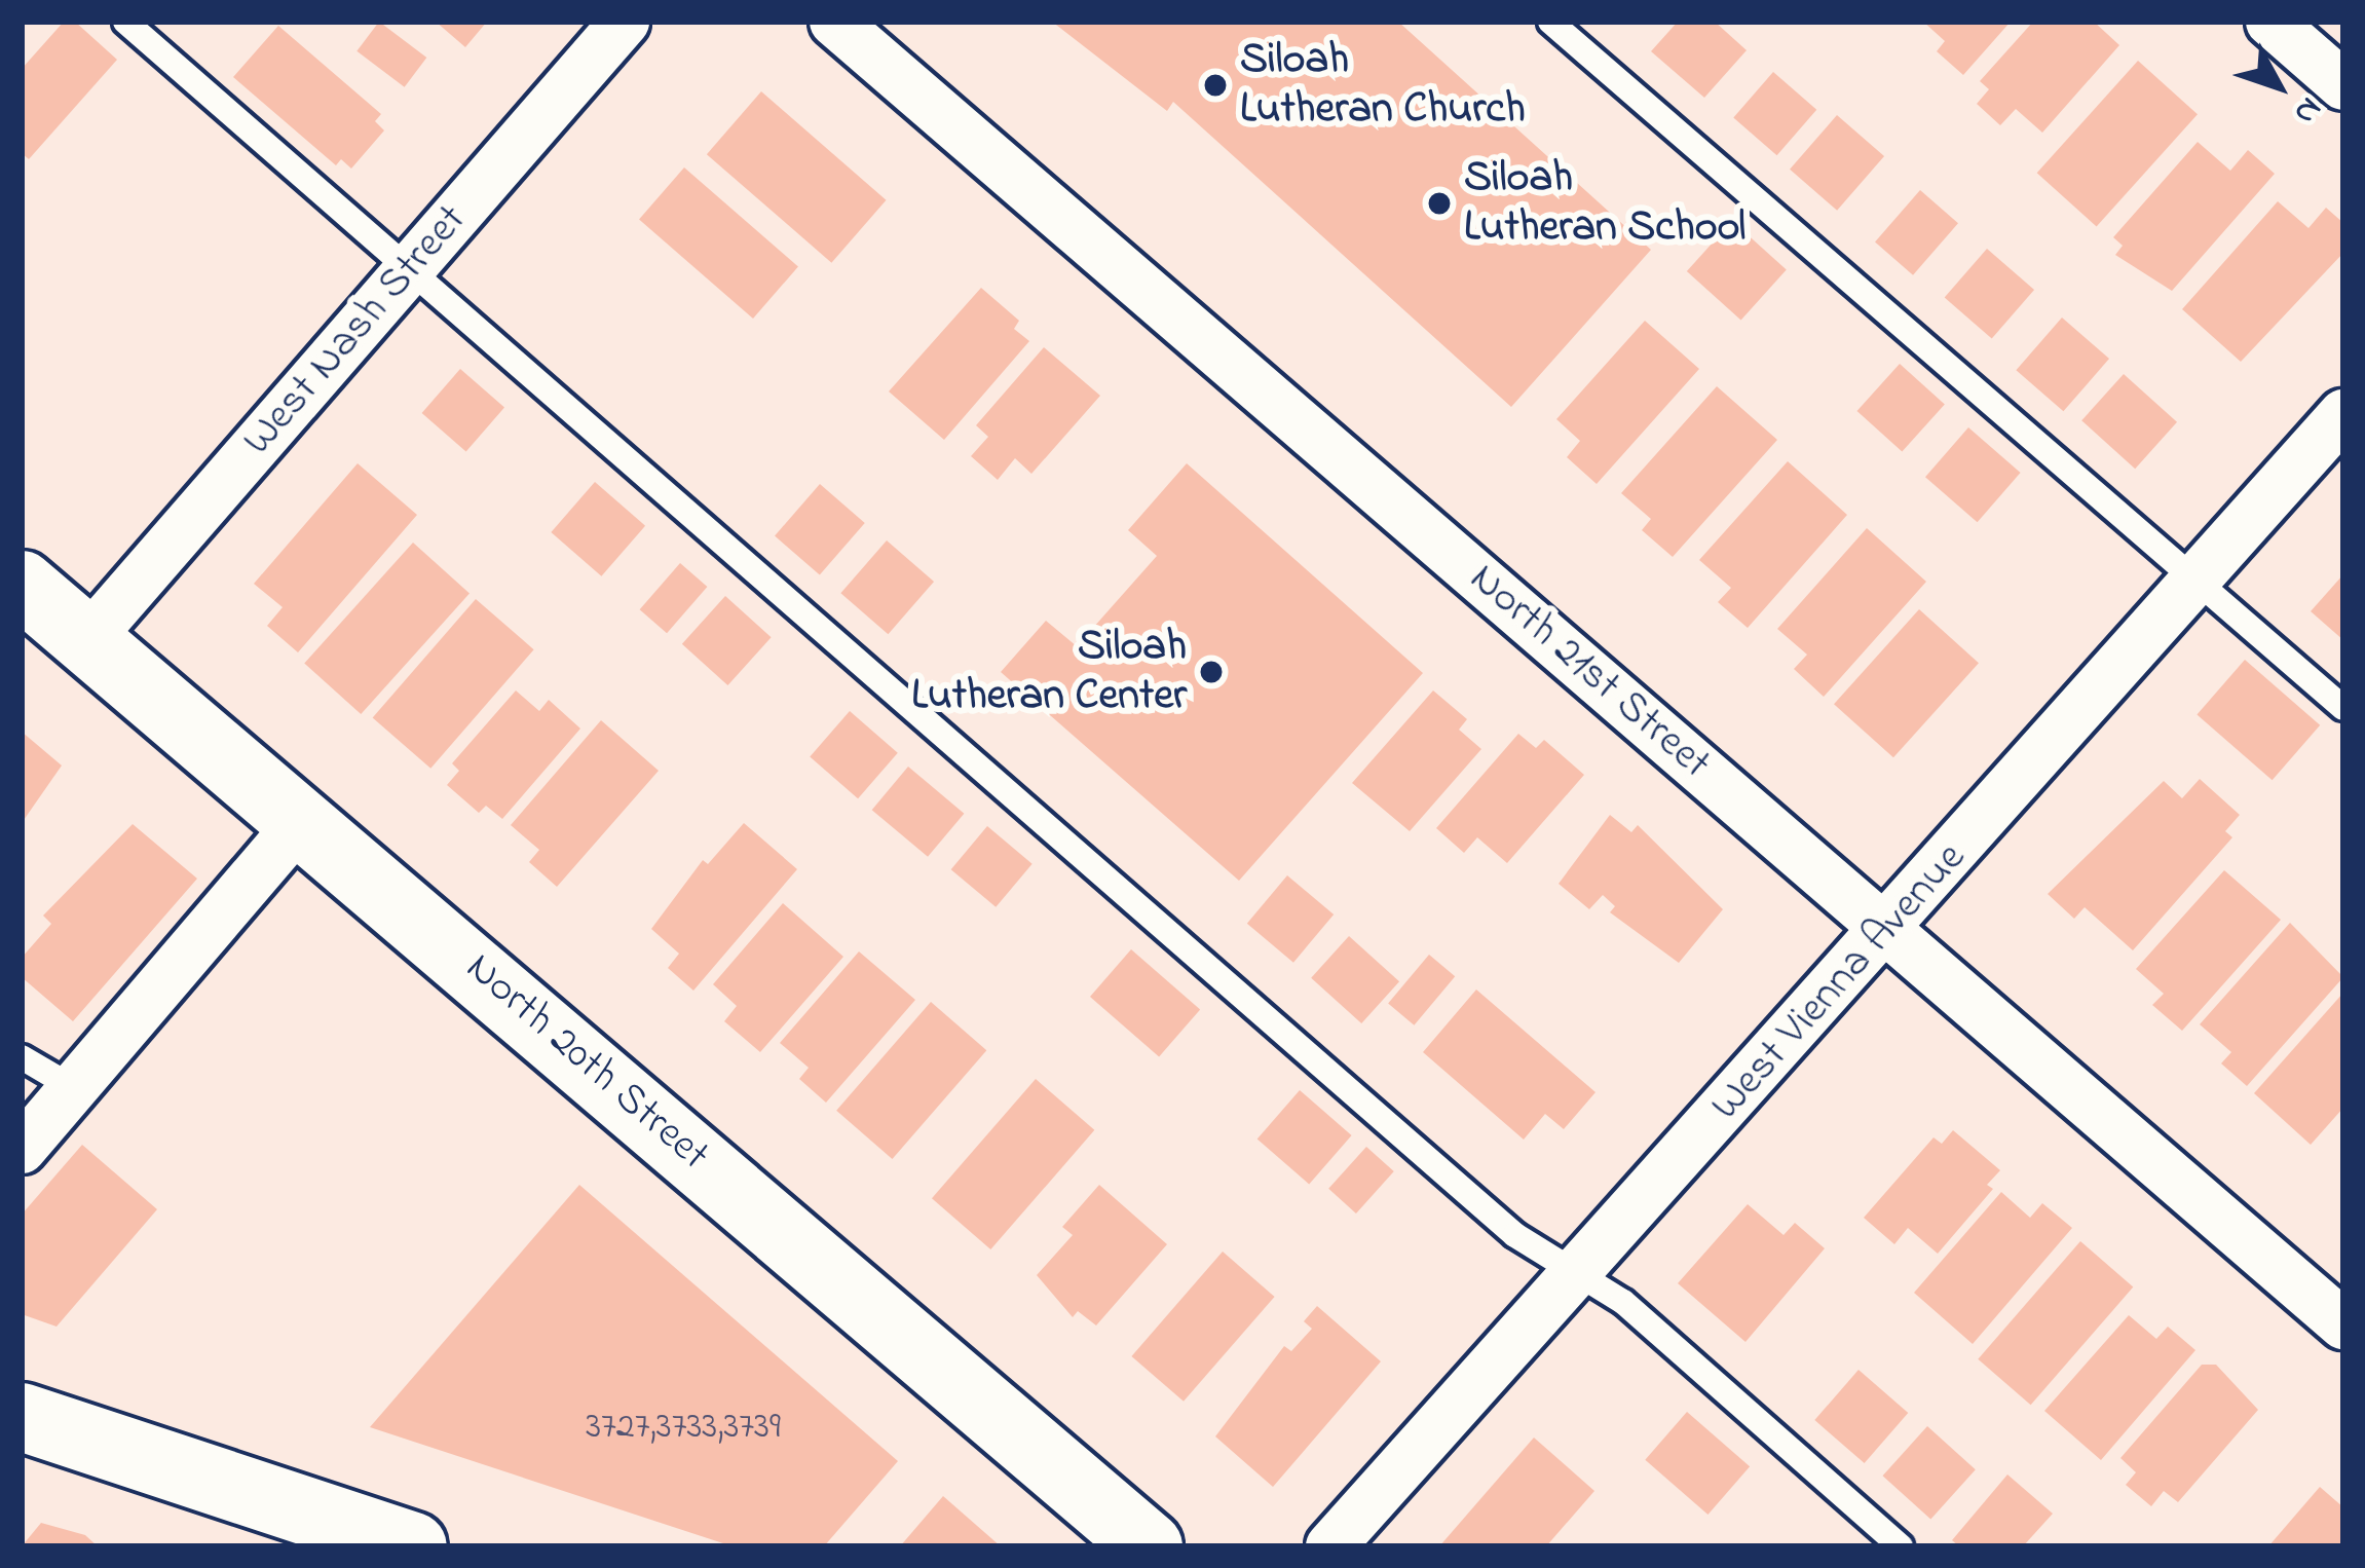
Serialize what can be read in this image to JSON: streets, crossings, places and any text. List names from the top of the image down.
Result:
{
  "streets": {
    "main road": ["North 20th Street"],
    "street": ["West Nash Street", "North 21st Street", "West Vienna Avenue"]
  },
  "crossings": [
    ["West Nash Street", "North 20th Street"],
    ["North 21st Street", "West Vienna Avenue"]
  ],
  "places": ["Siloah Lutheran Church", "Siloah Lutheran School", "Siloah Lutheran Center"],
  "house_numbers": ["3727,3733,3739"],
  "north": "bottom right"
}
